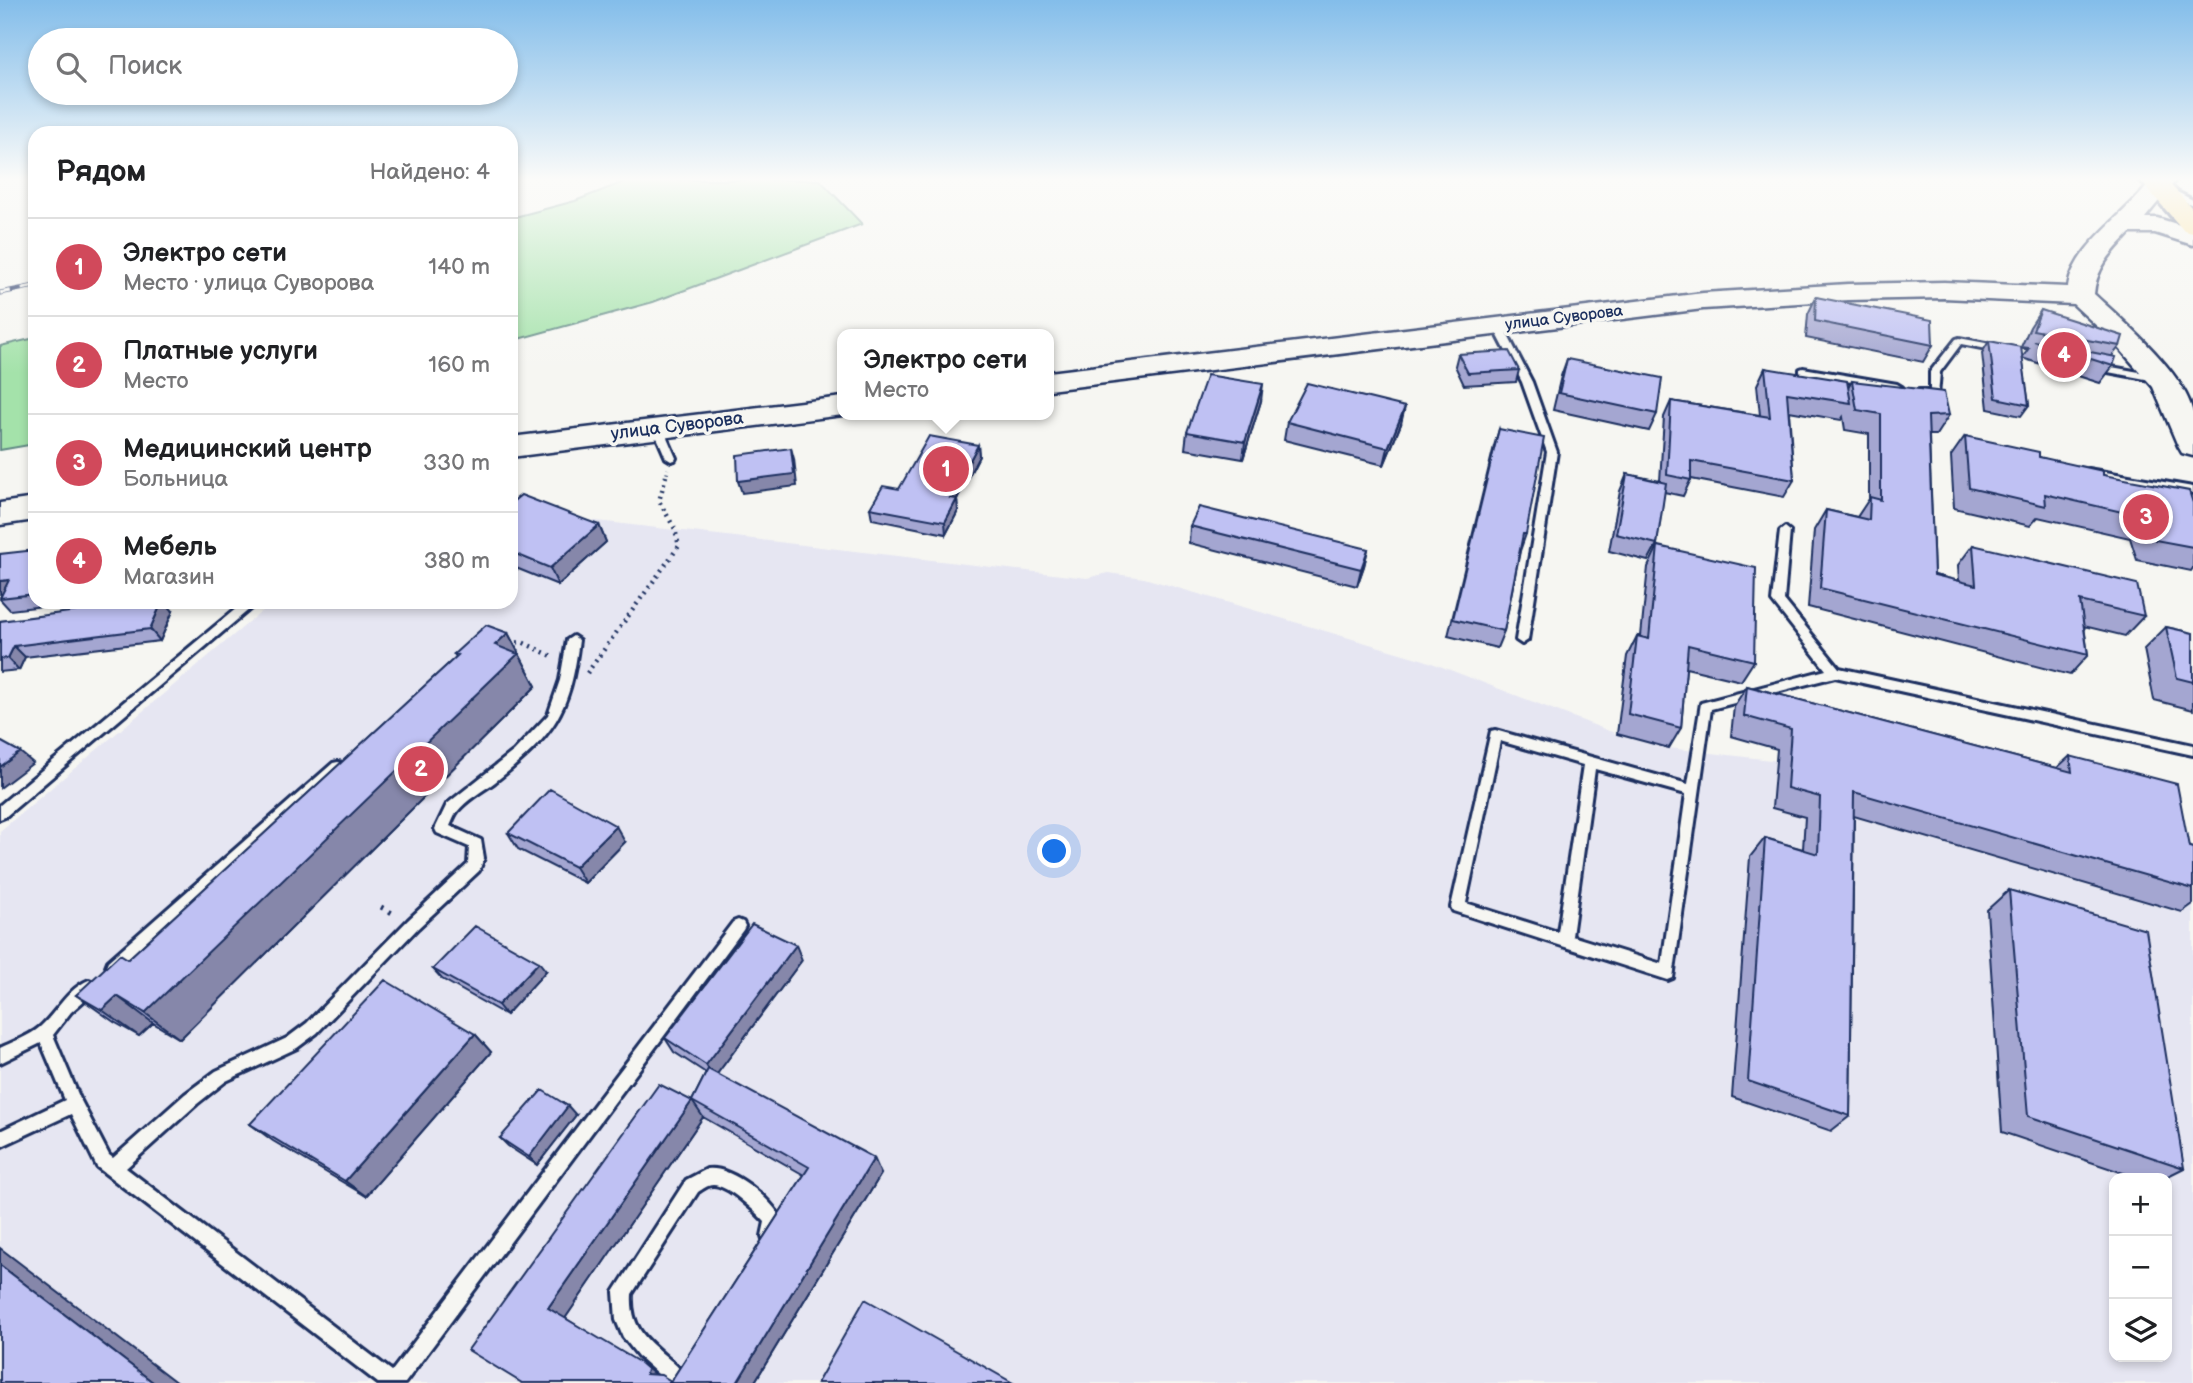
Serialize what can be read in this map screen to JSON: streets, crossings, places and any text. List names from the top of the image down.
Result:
{
  "streets": {
    "main road": ["улица Суворова"]
  },
  "page": {
    "search": "Поиск",
    "heading": ["Рядом", "Найдено: 4"],
    "list": [
      {
        "mark": "1",
        "name": "Электро сети",
        "note": "Место · улица Суворова",
        "value": "140 m"
      },
      {
        "mark": "2",
        "name": "Платные услуги",
        "note": "Место",
        "value": "160 m"
      },
      {
        "mark": "3",
        "name": "Медицинский центр",
        "note": "Больница",
        "value": "330 m"
      },
      {
        "mark": "4",
        "name": "Мебель",
        "note": "Магазин",
        "value": "380 m"
      }
    ],
    "pins": [
      "4",
      "1",
      "3",
      "2"
    ],
    "popup": ["Электро сети", "Место"],
    "map_buttons": ["+", "−"]
  }
}
